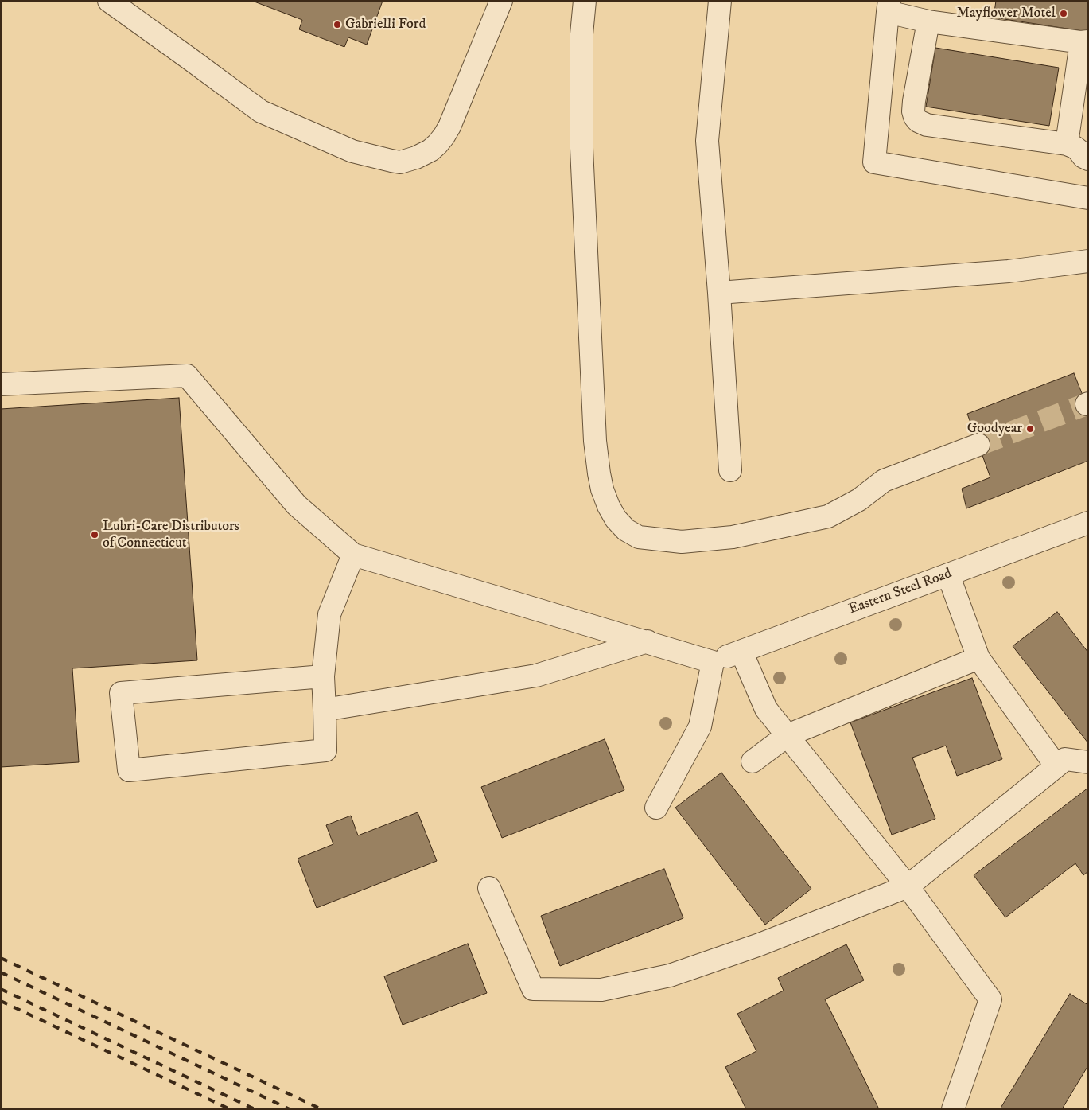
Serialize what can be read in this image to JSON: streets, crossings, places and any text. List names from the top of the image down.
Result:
{
  "streets": {
    "street": ["Eastern Steel Road"]
  },
  "places": [
    "Mayflower Motel",
    "Gabrielli Ford",
    "Goodyear",
    "Lubri-Care Distributors of Connecticut"
  ]
}
